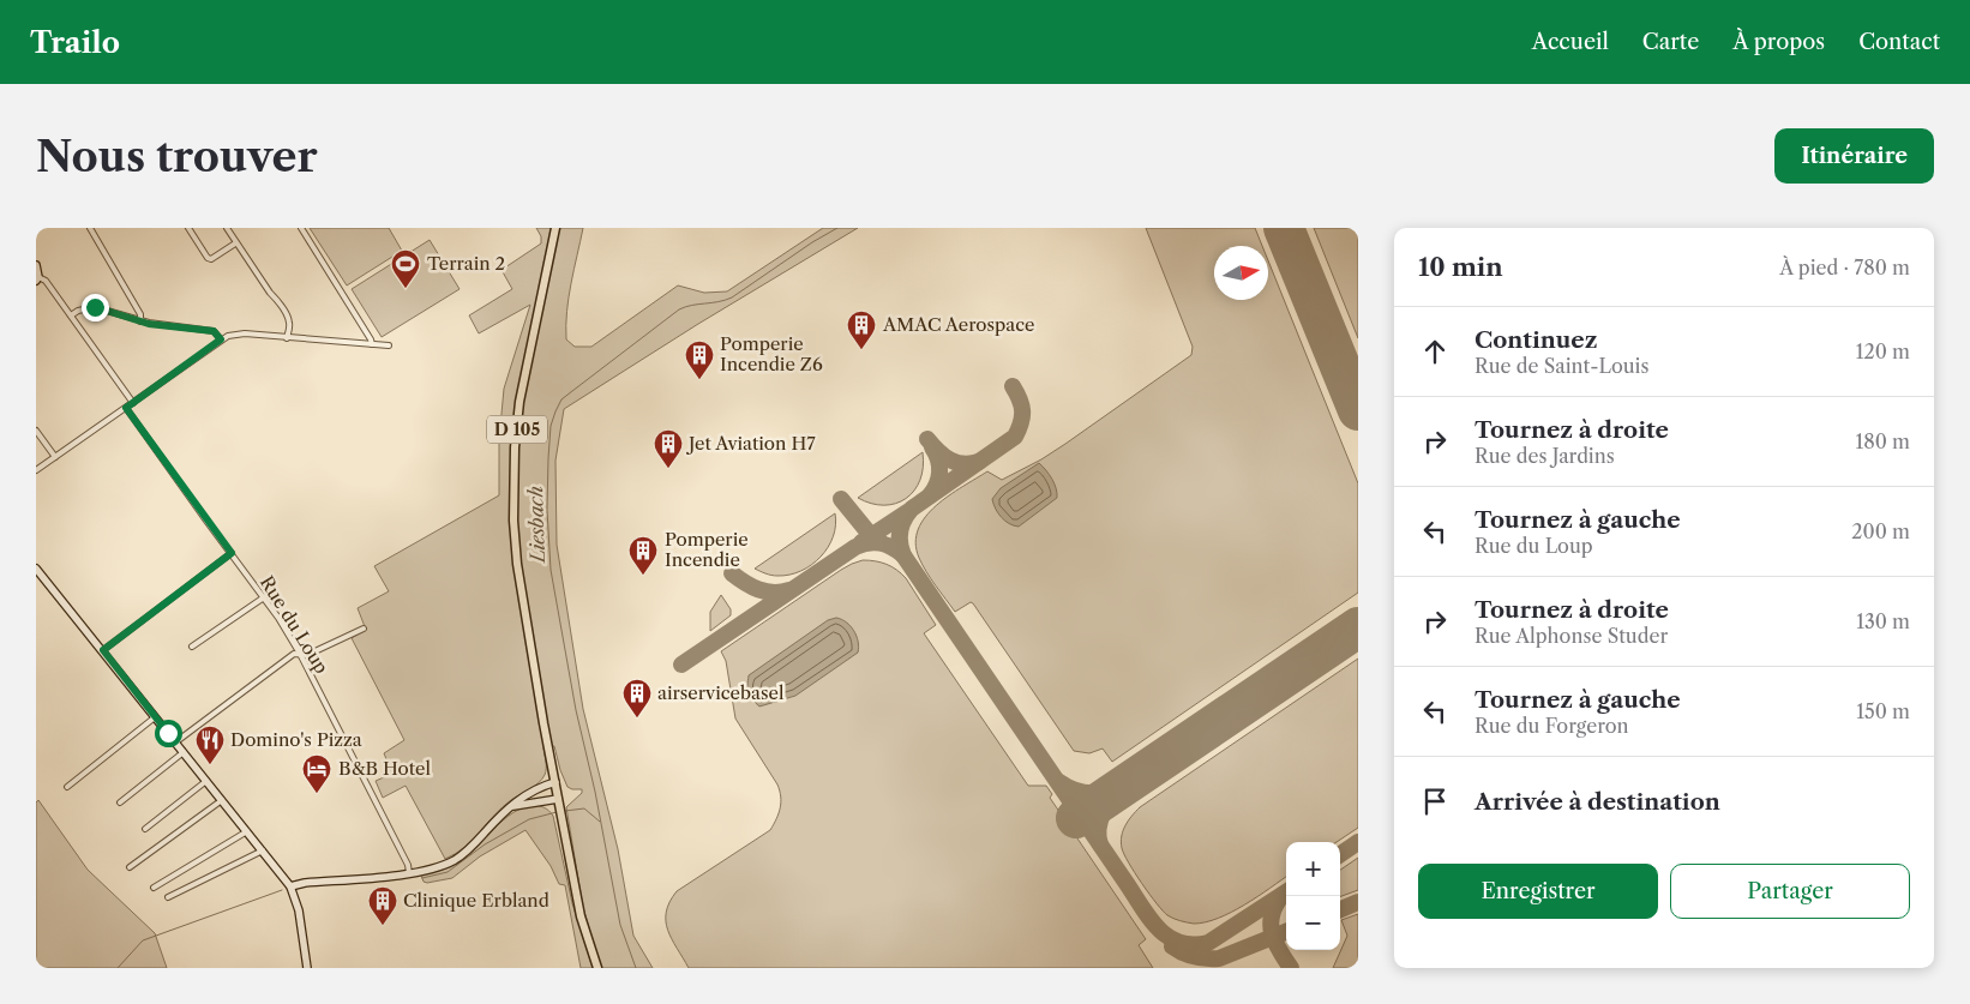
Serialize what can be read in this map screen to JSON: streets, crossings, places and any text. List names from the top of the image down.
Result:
{
  "streets": {
    "main road": ["D 105"],
    "street": ["Rue du Loup"]
  },
  "water": ["Liesbach"],
  "places": {
    "sports": ["Terrain 2"],
    "building": [
      "AMAC Aerospace",
      "Pomperie Incendie Z6",
      "Jet Aviation H7",
      "Pomperie Incendie",
      "airservicebasel",
      "Clinique Erbland"
    ],
    "restaurant": ["Domino's Pizza"],
    "hotel": ["B&B Hotel"]
  },
  "north": "right",
  "page": {
    "header": "Trailo",
    "nav": [
      "Accueil",
      "Carte",
      "À propos",
      "Contact"
    ],
    "buttons": [
      "Itinéraire",
      ["Enregistrer", "Partager"]
    ],
    "title": "Nous trouver",
    "heading": ["10 min", "À pied · 780 m"],
    "list": [
      ["Continuez", "Rue de Saint-Louis", "120 m"],
      ["Tournez à droite", "Rue des Jardins", "180 m"],
      ["Tournez à gauche", "Rue du Loup", "200 m"],
      ["Tournez à droite", "Rue Alphonse Studer", "130 m"],
      ["Tournez à gauche", "Rue du Forgeron", "150 m"],
      "Arrivée à destination"
    ],
    "map_buttons": ["+", "−"]
  }
}
